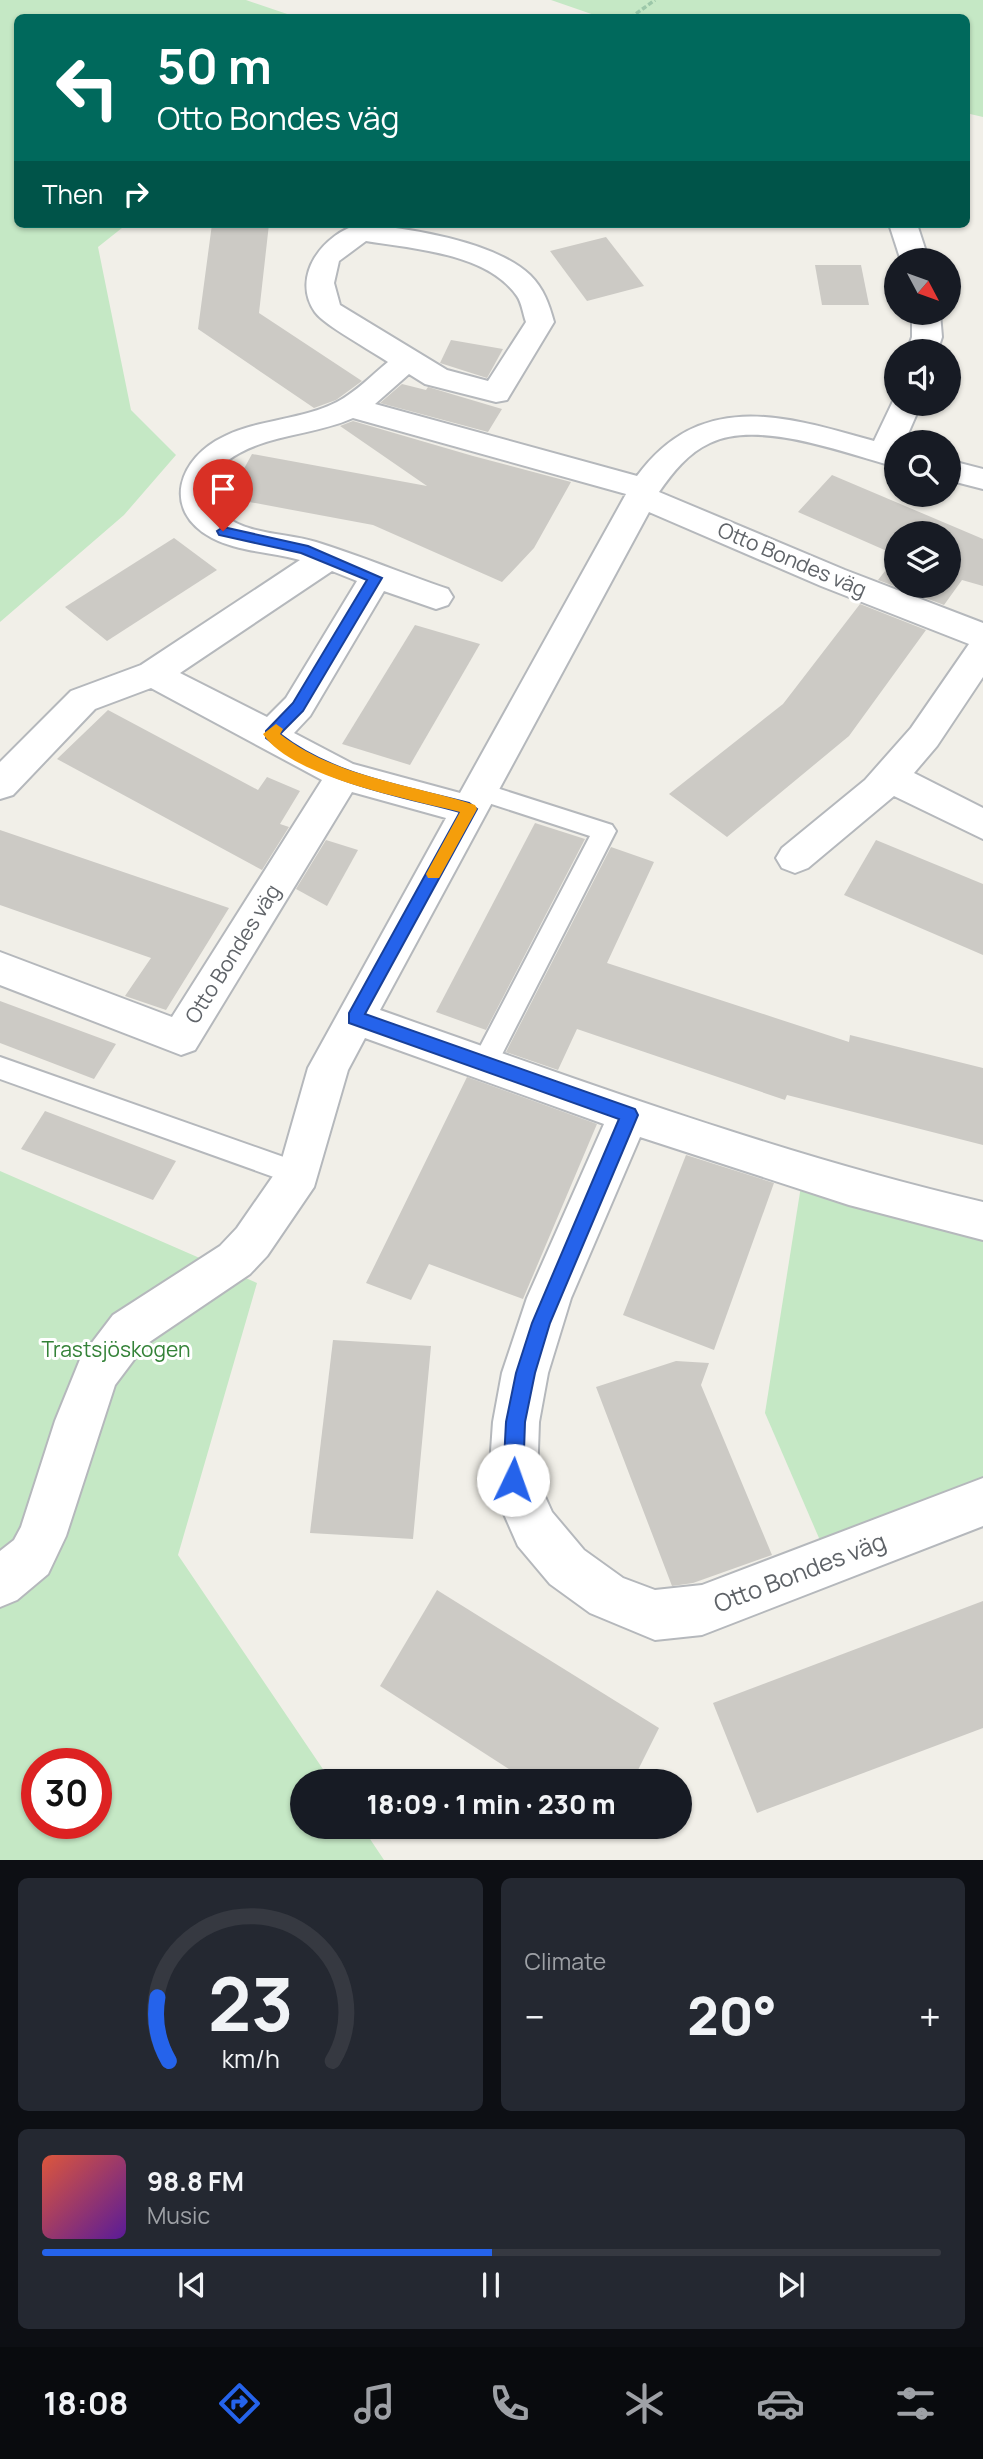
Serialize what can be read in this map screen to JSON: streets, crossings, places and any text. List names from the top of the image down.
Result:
{
  "streets": {
    "street": ["Otto Bondes väg"]
  },
  "parks": ["Trastsjöskogen"],
  "north": "bottom right",
  "page": {
    "turn": ["50 m", "Otto Bondes väg"],
    "then": "Then",
    "limit": "30",
    "trip": "18:09 · 1 min · 230 m",
    "tile": "Climate",
    "heat": ["−", "20°", "+"],
    "song": ["98.8 FM", "Music"],
    "tabs": "18:08",
    "gauge": ["23", "km/h"]
  }
}
